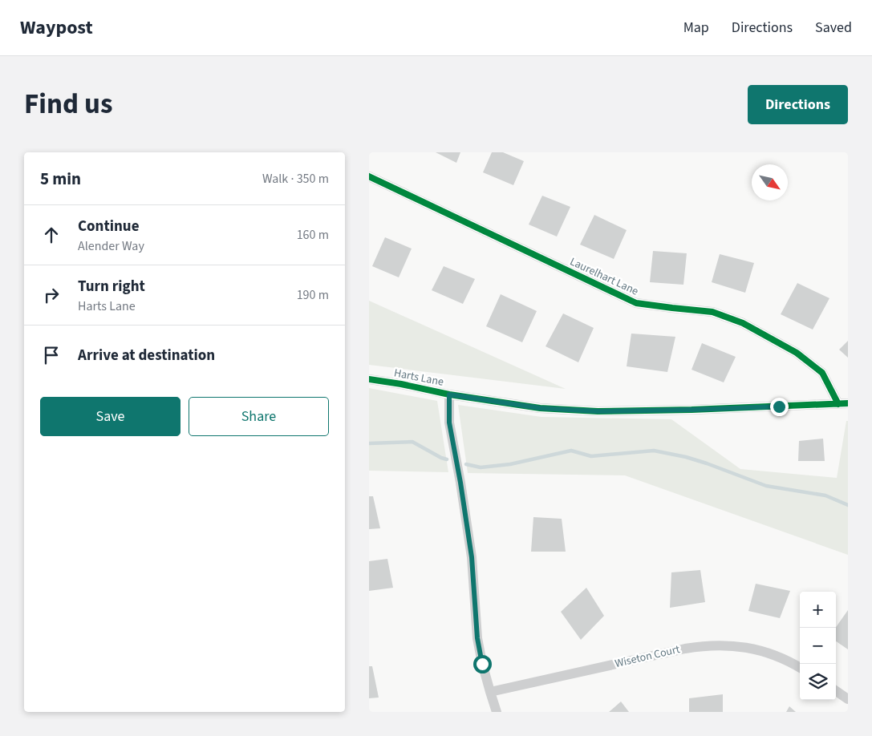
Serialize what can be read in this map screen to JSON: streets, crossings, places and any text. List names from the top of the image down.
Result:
{
  "streets": {
    "street": ["Laurelhart Lane", "Harts Lane", "Wiseton Court"]
  },
  "crossings": [
    ["Laurelhart Lane", "Harts Lane"]
  ],
  "north": "bottom right",
  "page": {
    "header": "Waypost",
    "nav": ["Map", "Directions", "Saved"],
    "title": "Find us",
    "buttons": [
      "Directions",
      ["Save", "Share"]
    ],
    "heading": ["5 min", "Walk · 350 m"],
    "list": [
      ["Continue", "Alender Way", "160 m"],
      ["Turn right", "Harts Lane", "190 m"],
      "Arrive at destination"
    ],
    "map_buttons": ["+", "−"]
  }
}
